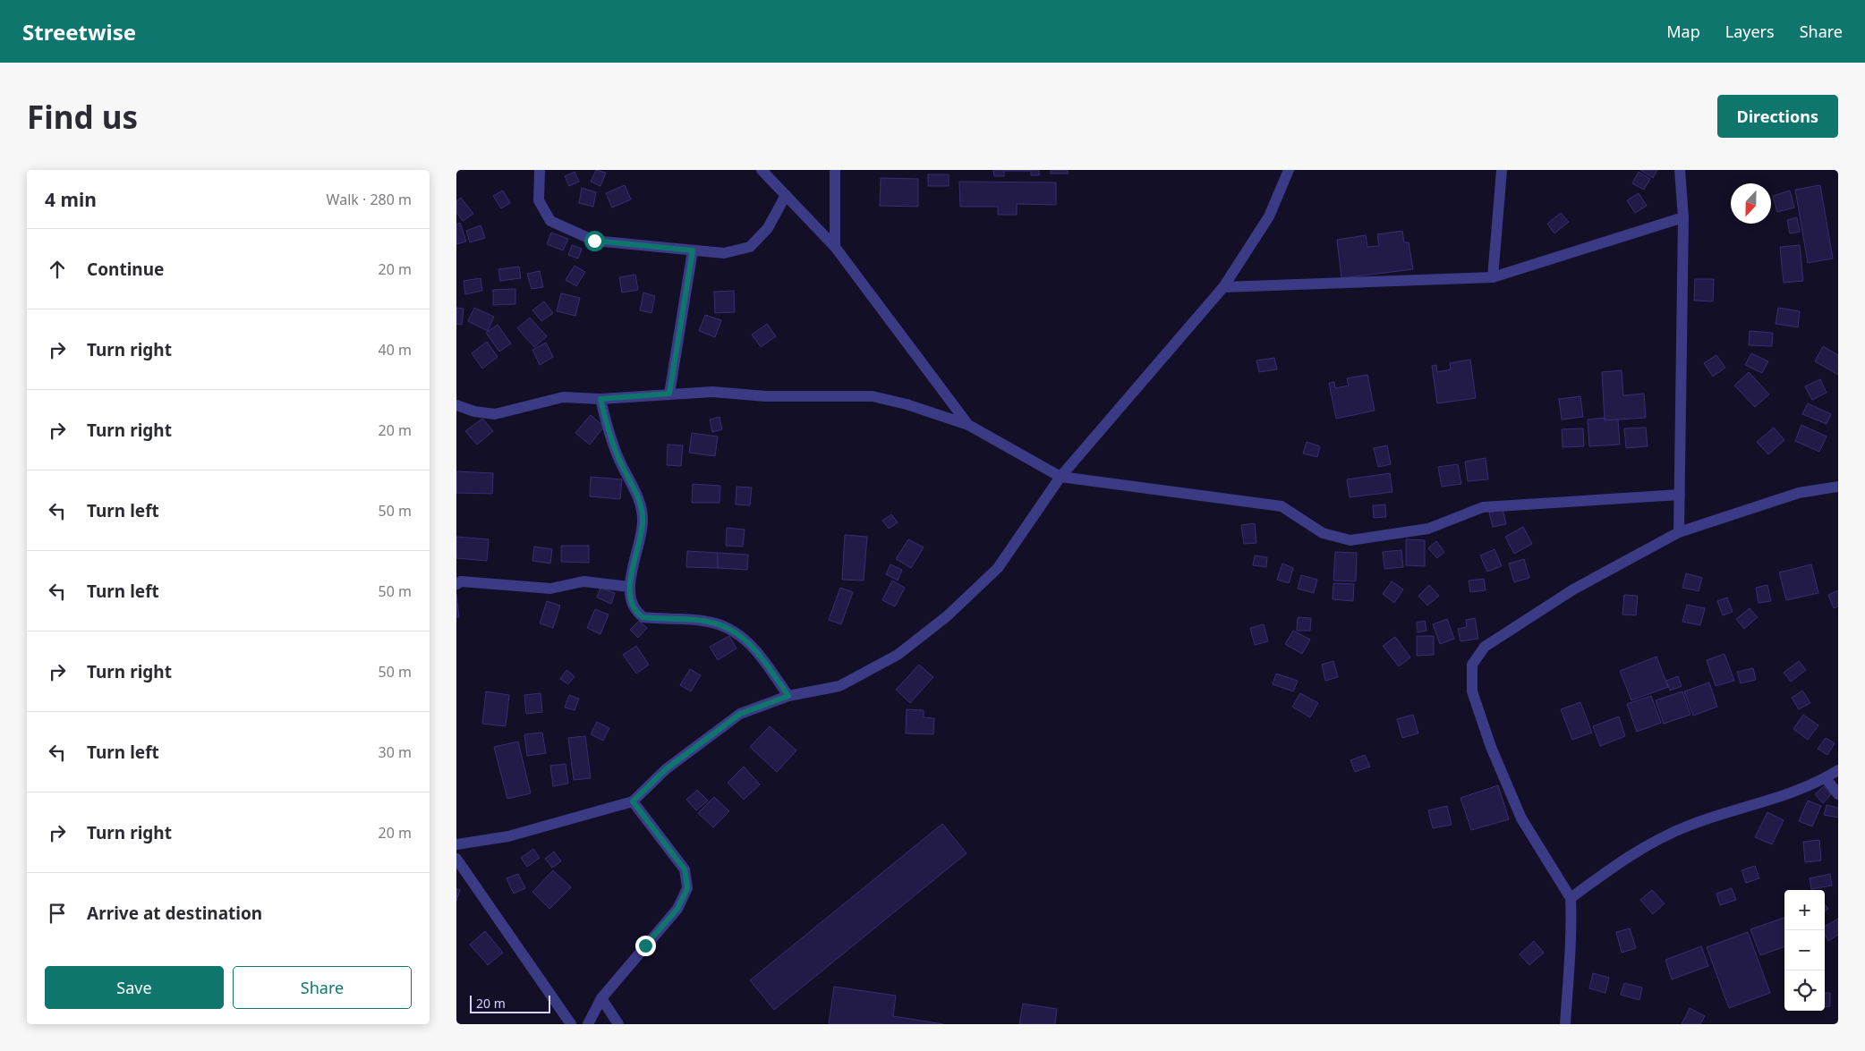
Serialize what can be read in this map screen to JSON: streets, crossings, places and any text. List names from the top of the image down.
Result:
{
  "scale_bar": "20 m",
  "north": "bottom",
  "page": {
    "header": "Streetwise",
    "nav": ["Map", "Layers", "Share"],
    "buttons": [
      "Directions",
      ["Save", "Share"]
    ],
    "title": "Find us",
    "heading": ["4 min", "Walk · 280 m"],
    "list": [
      ["Continue", "20 m"],
      ["Turn right", "40 m"],
      ["Turn right", "20 m"],
      ["Turn left", "50 m"],
      ["Turn left", "50 m"],
      ["Turn right", "50 m"],
      ["Turn left", "30 m"],
      ["Turn right", "20 m"],
      "Arrive at destination"
    ],
    "map_buttons": ["+", "−"],
    "scale": "20 m"
  }
}
